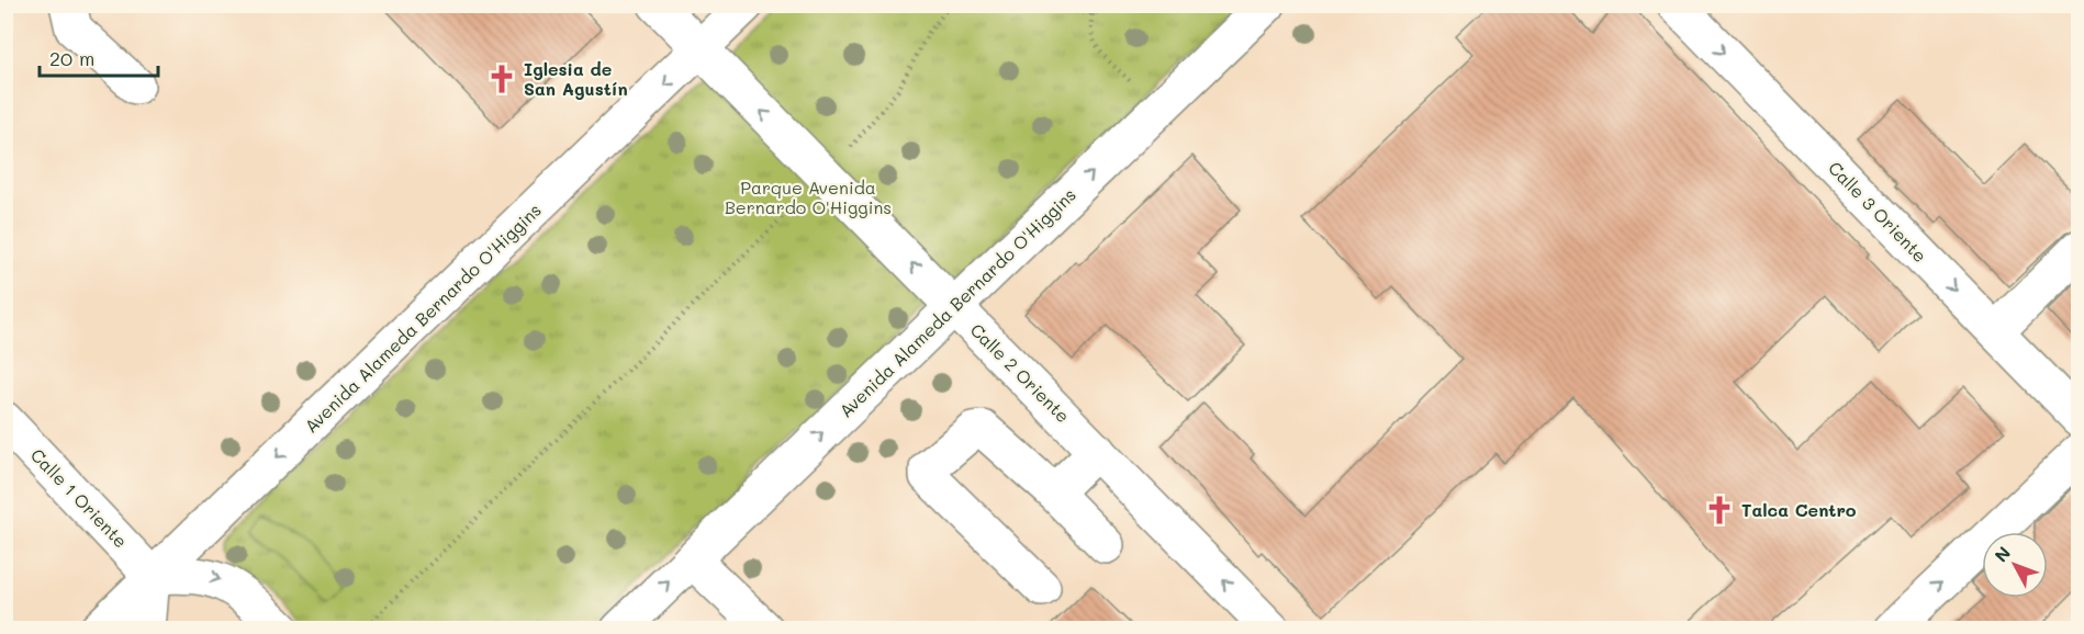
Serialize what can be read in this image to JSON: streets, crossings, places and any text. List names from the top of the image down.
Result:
{
  "streets": {
    "main road": [
      "Calle 3 Oriente",
      "Avenida Alameda Bernardo O'Higgins",
      "Calle 2 Oriente",
      "Calle 1 Oriente"
    ]
  },
  "crossings": [
    ["Avenida Alameda Bernardo O'Higgins", "Calle 2 Oriente"],
    ["Avenida Alameda Bernardo O'Higgins", "Calle 1 Oriente"]
  ],
  "one_way": ["Calle 3 Oriente", "Calle 2 Oriente"],
  "parks": ["Parque Avenida Bernardo O'Higgins"],
  "places": {
    "church": ["Iglesia de San Agustín", "Talca Centro"]
  },
  "scale_bar": "20 m",
  "north": "top left"
}
